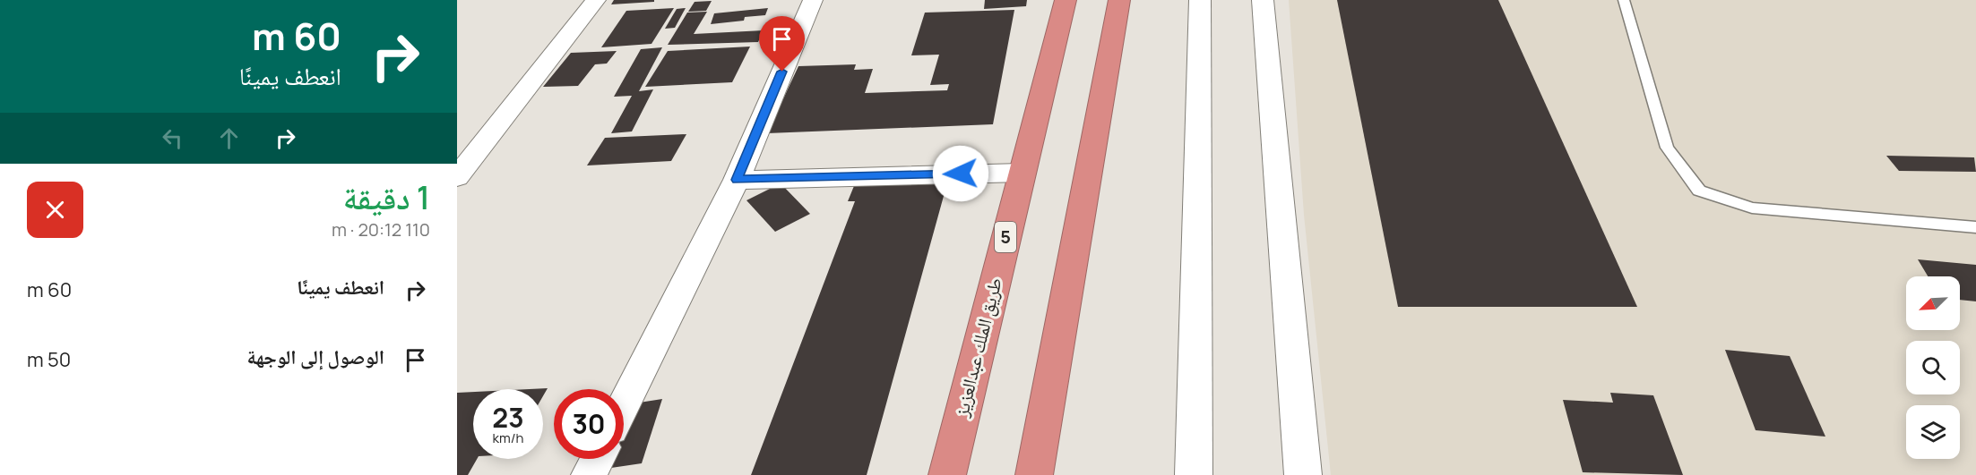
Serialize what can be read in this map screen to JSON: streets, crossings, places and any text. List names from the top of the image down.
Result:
{
  "streets": {
    "highway": ["5", "طريق الملك عبدالعزيز"]
  },
  "north": "bottom left",
  "page": {
    "turn": ["60 m", "انعطف يمينًا"],
    "heading": ["1 دقيقة", "110 m · 20:12"],
    "list": [
      {
        "name": "انعطف يمينًا",
        "value": "60 m"
      },
      {
        "name": "الوصول إلى الوجهة",
        "value": "50 m"
      }
    ],
    "speed": "23 km/h",
    "limit": "30"
  }
}
